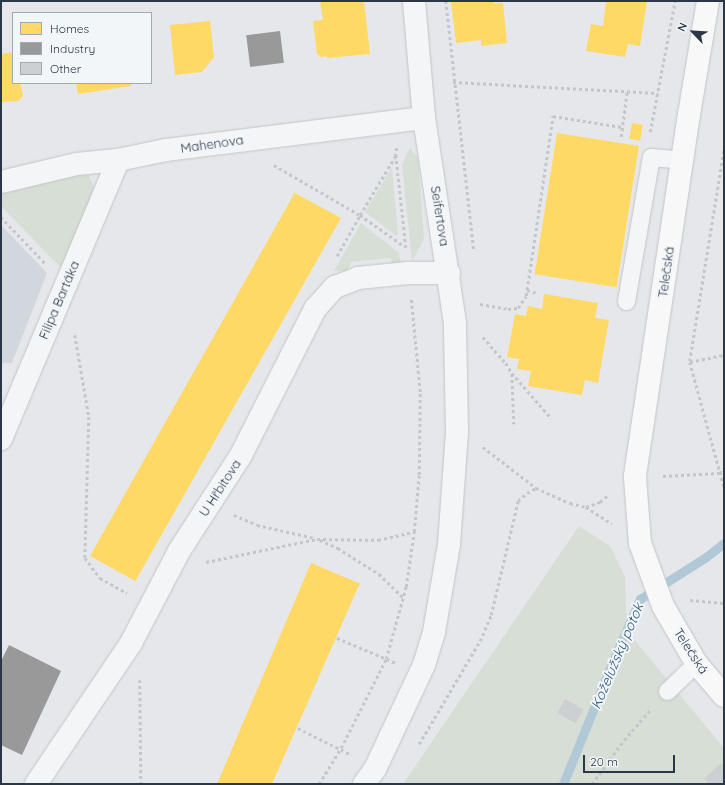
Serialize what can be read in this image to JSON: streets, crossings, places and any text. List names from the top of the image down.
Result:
{
  "streets": {
    "street": [
      "Mahenova",
      "Seifertova",
      "Telečská",
      "Filipa Bartáka",
      "U Hřbitova"
    ]
  },
  "crossings": [
    ["Mahenova", "Seifertova"],
    ["Mahenova", "Filipa Bartáka"],
    ["Seifertova", "U Hřbitova"]
  ],
  "water": ["Koželužský potok"],
  "legend": ["Homes", "Industry", "Other"],
  "scale_bar": "20 m",
  "north": "top left"
}
